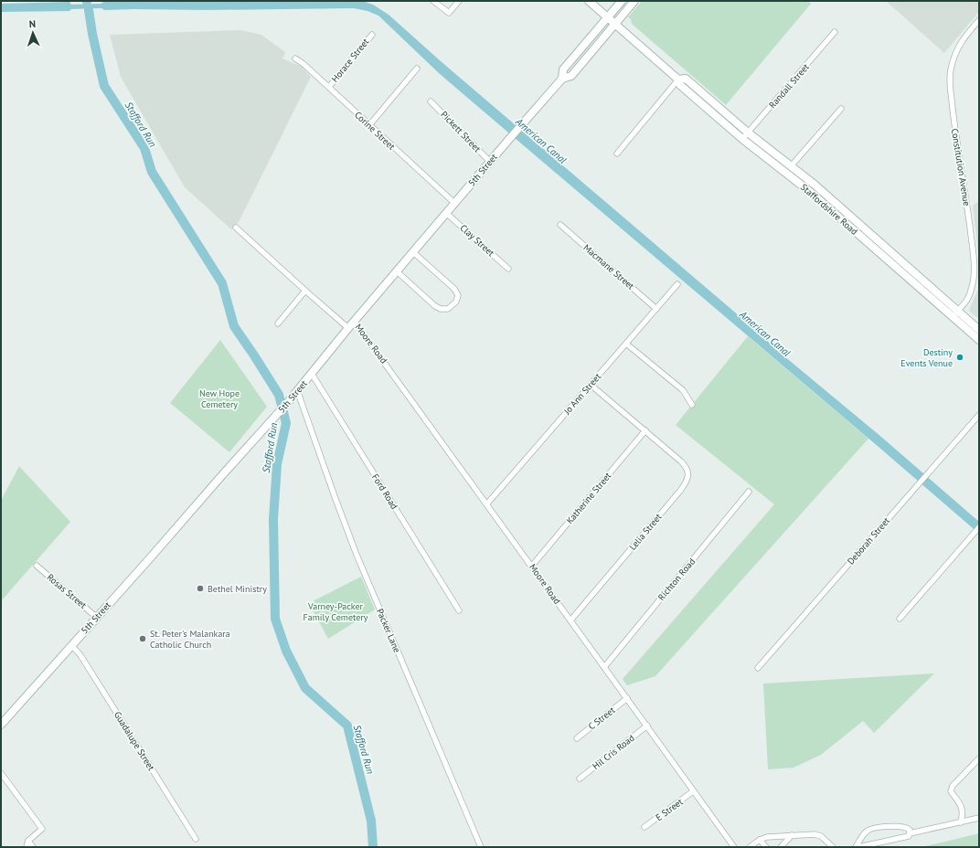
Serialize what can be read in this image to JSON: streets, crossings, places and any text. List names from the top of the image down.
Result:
{
  "streets": {
    "main road": ["5th Street", "Staffordshire Road"],
    "street": [
      "Horace Street",
      "Randall Street",
      "Corine Street",
      "Pickett Street",
      "Constitution Avenue",
      "Clay Street",
      "Macmane Street",
      "Moore Road",
      "Jo Ann Street",
      "Ford Road",
      "Katherine Street",
      "Lelia Street",
      "Deborah Street",
      "Richton Road",
      "Rosas Street",
      "Packer Lane",
      "C Street",
      "Guadalupe Street",
      "Hil Cris Road",
      "E Street"
    ]
  },
  "crossings": [
    ["Horace Street", "Corine Street"],
    ["Randall Street", "Staffordshire Road"],
    ["Corine Street", "5th Street"],
    ["Pickett Street", "5th Street"],
    ["Constitution Avenue", "Staffordshire Road"],
    ["5th Street", "Staffordshire Road"],
    ["5th Street", "Clay Street"],
    ["5th Street", "Moore Road"],
    ["5th Street", "Ford Road"],
    ["5th Street", "Rosas Street"],
    ["5th Street", "Packer Lane"],
    ["5th Street", "Guadalupe Street"],
    ["Macmane Street", "Jo Ann Street"],
    ["Moore Road", "Jo Ann Street"],
    ["Moore Road", "Katherine Street"],
    ["Moore Road", "Lelia Street"],
    ["Moore Road", "Richton Road"],
    ["Moore Road", "C Street"],
    ["Moore Road", "Hil Cris Road"],
    ["Moore Road", "E Street"],
    ["Jo Ann Street", "Lelia Street"],
    ["Katherine Street", "Lelia Street"]
  ],
  "water": ["Stafford Run", "American Canal"],
  "parks": ["New Hope Cemetery", "Varney-Packer Family Cemetery"],
  "places": ["Destiny Events Venue", "Bethel Ministry", "St. Peter's Malankara Catholic Church"],
  "north": "top"
}
